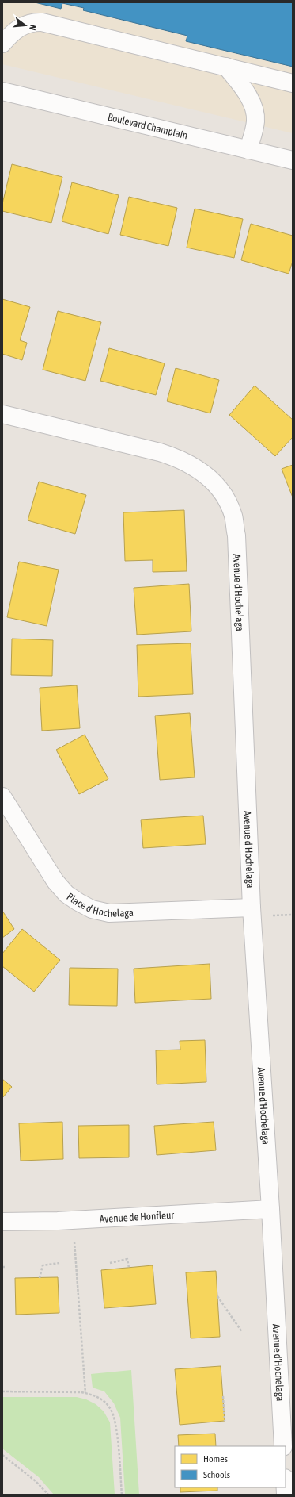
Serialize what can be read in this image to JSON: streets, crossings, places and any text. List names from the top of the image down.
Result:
{
  "streets": {
    "street": [
      "Boulevard Champlain",
      "Avenue d'Hochelaga",
      "Place d'Hochelaga",
      "Avenue de Honfleur"
    ]
  },
  "crossings": [
    ["Avenue d'Hochelaga", "Place d'Hochelaga"],
    ["Avenue d'Hochelaga", "Avenue de Honfleur"]
  ],
  "legend": ["Homes", "Schools"],
  "north": "right"
}
